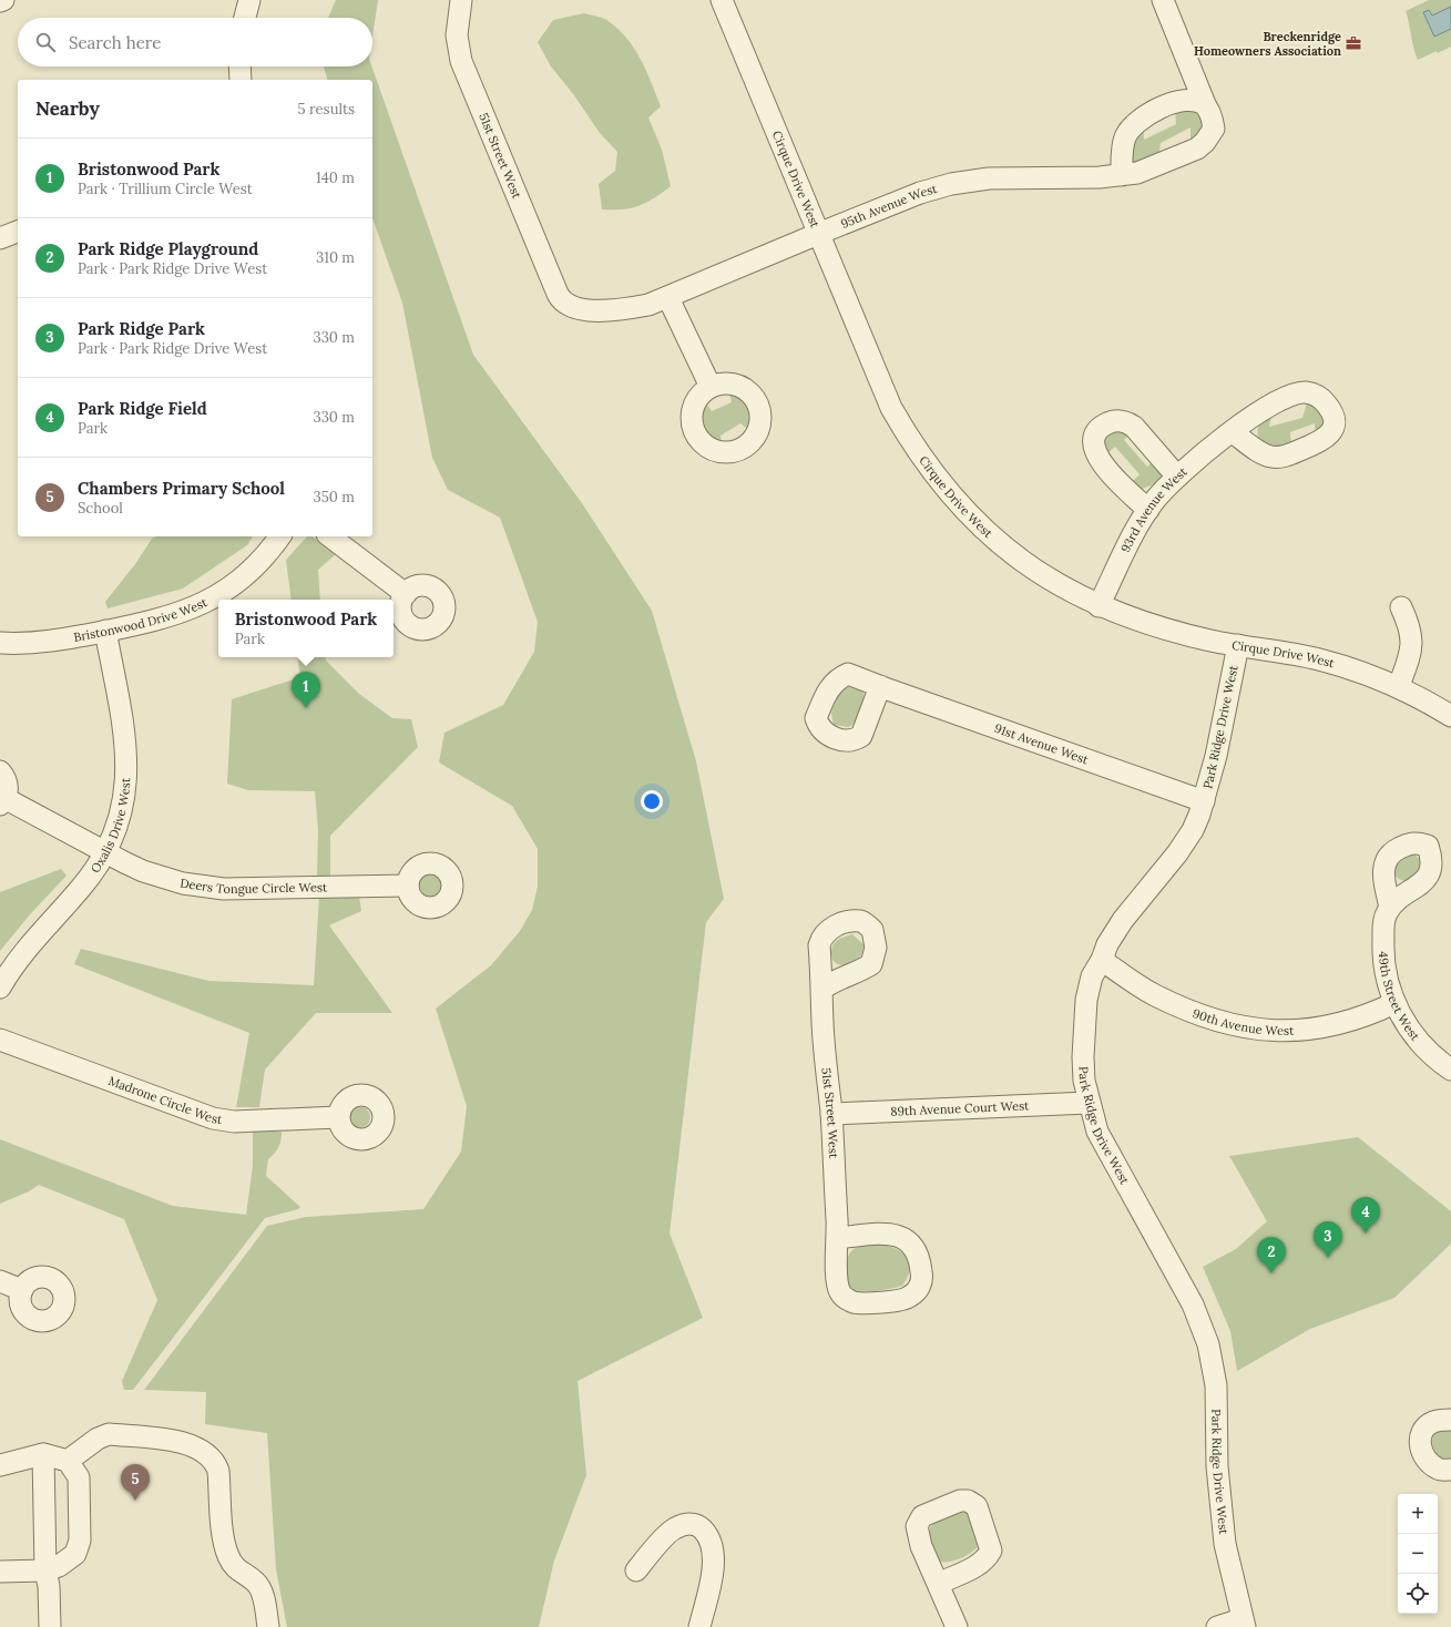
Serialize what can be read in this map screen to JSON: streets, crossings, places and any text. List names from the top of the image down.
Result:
{
  "streets": {
    "street": [
      "51st Street West",
      "Cirque Drive West",
      "95th Avenue West",
      "93rd Avenue West",
      "Bristonwood Drive West",
      "Park Ridge Drive West",
      "91st Avenue West",
      "Oxalis Drive West",
      "Deers Tongue Circle West",
      "49th Street West",
      "90th Avenue West",
      "Madrone Circle West",
      "89th Avenue Court West"
    ]
  },
  "crossings": [
    ["51st Street West", "95th Avenue West"],
    ["51st Street West", "89th Avenue Court West"],
    ["Cirque Drive West", "95th Avenue West"],
    ["Cirque Drive West", "93rd Avenue West"],
    ["Cirque Drive West", "Park Ridge Drive West"],
    ["Bristonwood Drive West", "Oxalis Drive West"],
    ["Park Ridge Drive West", "91st Avenue West"],
    ["Park Ridge Drive West", "90th Avenue West"],
    ["Park Ridge Drive West", "89th Avenue Court West"],
    ["Oxalis Drive West", "Deers Tongue Circle West"],
    ["49th Street West", "90th Avenue West"]
  ],
  "places": {
    "office": ["Breckenridge Homeowners Association"]
  },
  "page": {
    "search": "Search here",
    "heading": ["Nearby", "5 results"],
    "list": [
      {
        "mark": "1",
        "name": "Bristonwood Park",
        "note": "Park · Trillium Circle West",
        "value": "140 m"
      },
      {
        "mark": "2",
        "name": "Park Ridge Playground",
        "note": "Park · Park Ridge Drive West",
        "value": "310 m"
      },
      {
        "mark": "3",
        "name": "Park Ridge Park",
        "note": "Park · Park Ridge Drive West",
        "value": "330 m"
      },
      {
        "mark": "4",
        "name": "Park Ridge Field",
        "note": "Park",
        "value": "330 m"
      },
      {
        "mark": "5",
        "name": "Chambers Primary School",
        "note": "School",
        "value": "350 m"
      }
    ],
    "popup": ["Bristonwood Park", "Park"],
    "pins": [
      "1",
      "4",
      "3",
      "2",
      "5"
    ],
    "map_buttons": ["+", "−"]
  }
}
